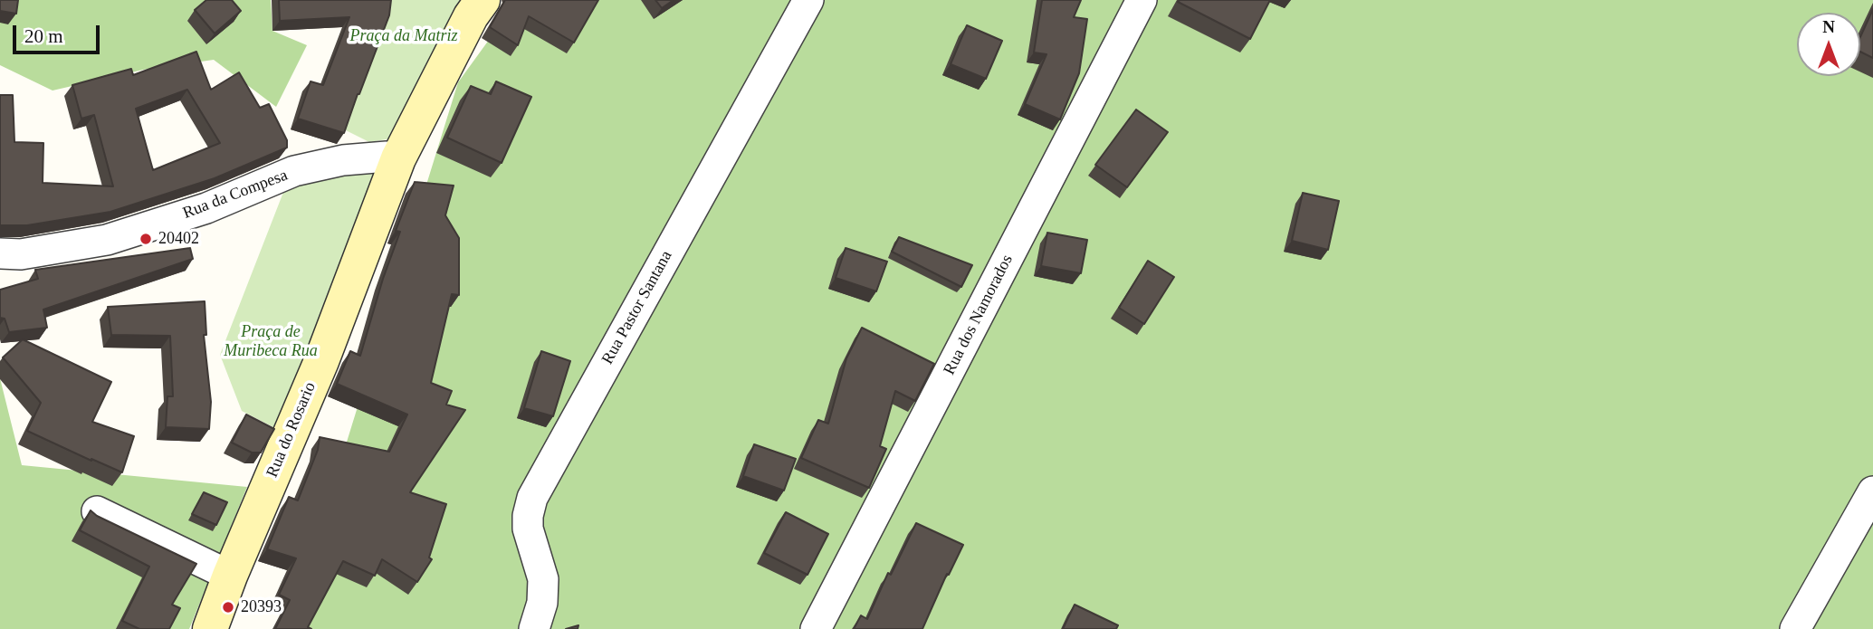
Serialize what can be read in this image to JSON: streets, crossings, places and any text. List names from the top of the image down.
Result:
{
  "streets": {
    "street": [
      "Rua da Compesa",
      "Rua Pastor Santana",
      "Rua dos Namorados",
      "Rua do Rosario"
    ]
  },
  "crossings": [
    ["Rua da Compesa", "Rua do Rosario"]
  ],
  "parks": ["Praça da Matriz", "Praça de Muribeca Rua"],
  "places": ["20402", "20393"],
  "scale_bar": "20 m",
  "north": "top"
}
